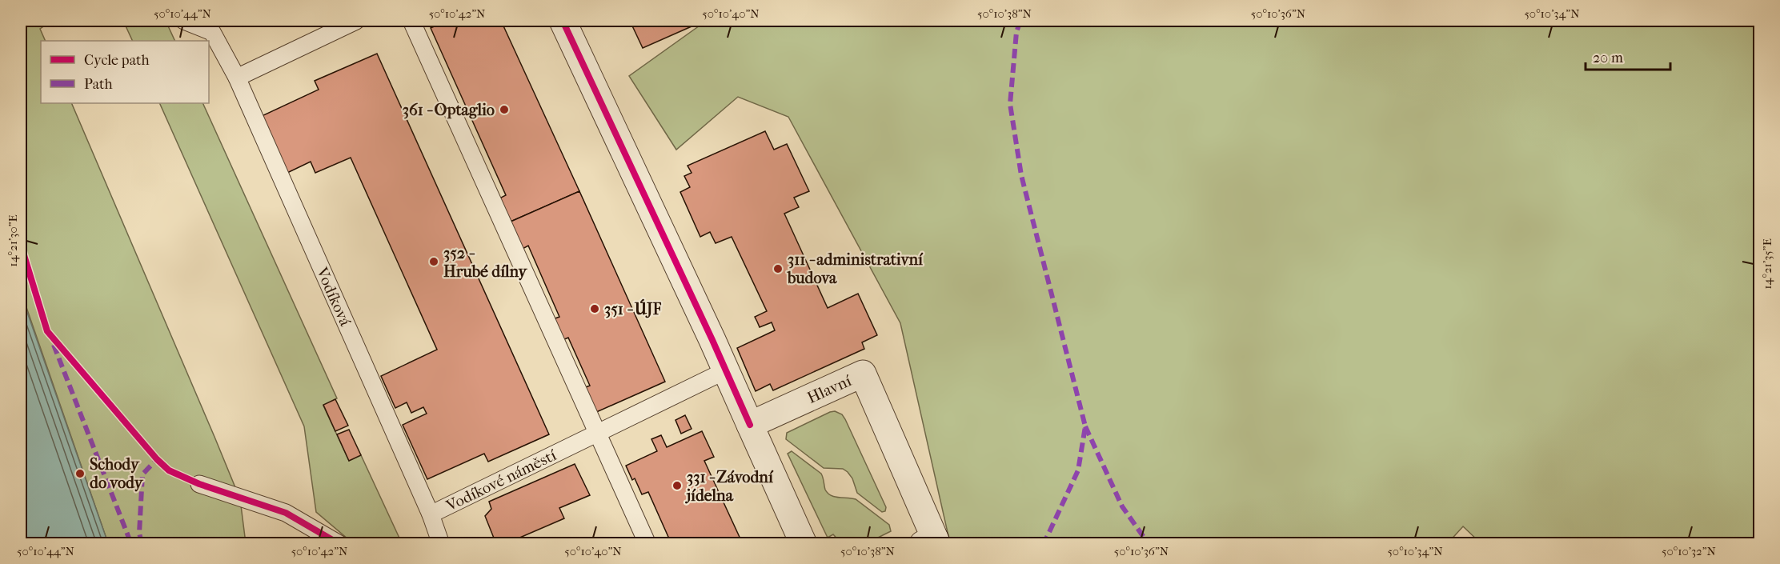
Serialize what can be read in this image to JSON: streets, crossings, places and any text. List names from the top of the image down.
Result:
{
  "streets": {
    "street": ["Hlavní"],
    "lane": ["Vodíková", "Vodíkové náměstí"]
  },
  "crossings": [
    ["Vodíková", "Vodíkové náměstí"]
  ],
  "places": [
    "361 - Optaglio",
    "352 - Hrubé dílny",
    "311 - administrativní budova",
    "351 - ÚJF",
    "Schody do vody",
    "331 - Závodní jídelna"
  ],
  "legend": ["Cycle path", "Path"],
  "scale_bar": "20 m",
  "coordinates": [
    "50°10'44\"N",
    "50°10'42\"N",
    "50°10'40\"N",
    "50°10'38\"N",
    "50°10'36\"N",
    "50°10'34\"N",
    "14°21'30\"E",
    "14°21'35\"E",
    "50°10'32\"N"
  ]
}
